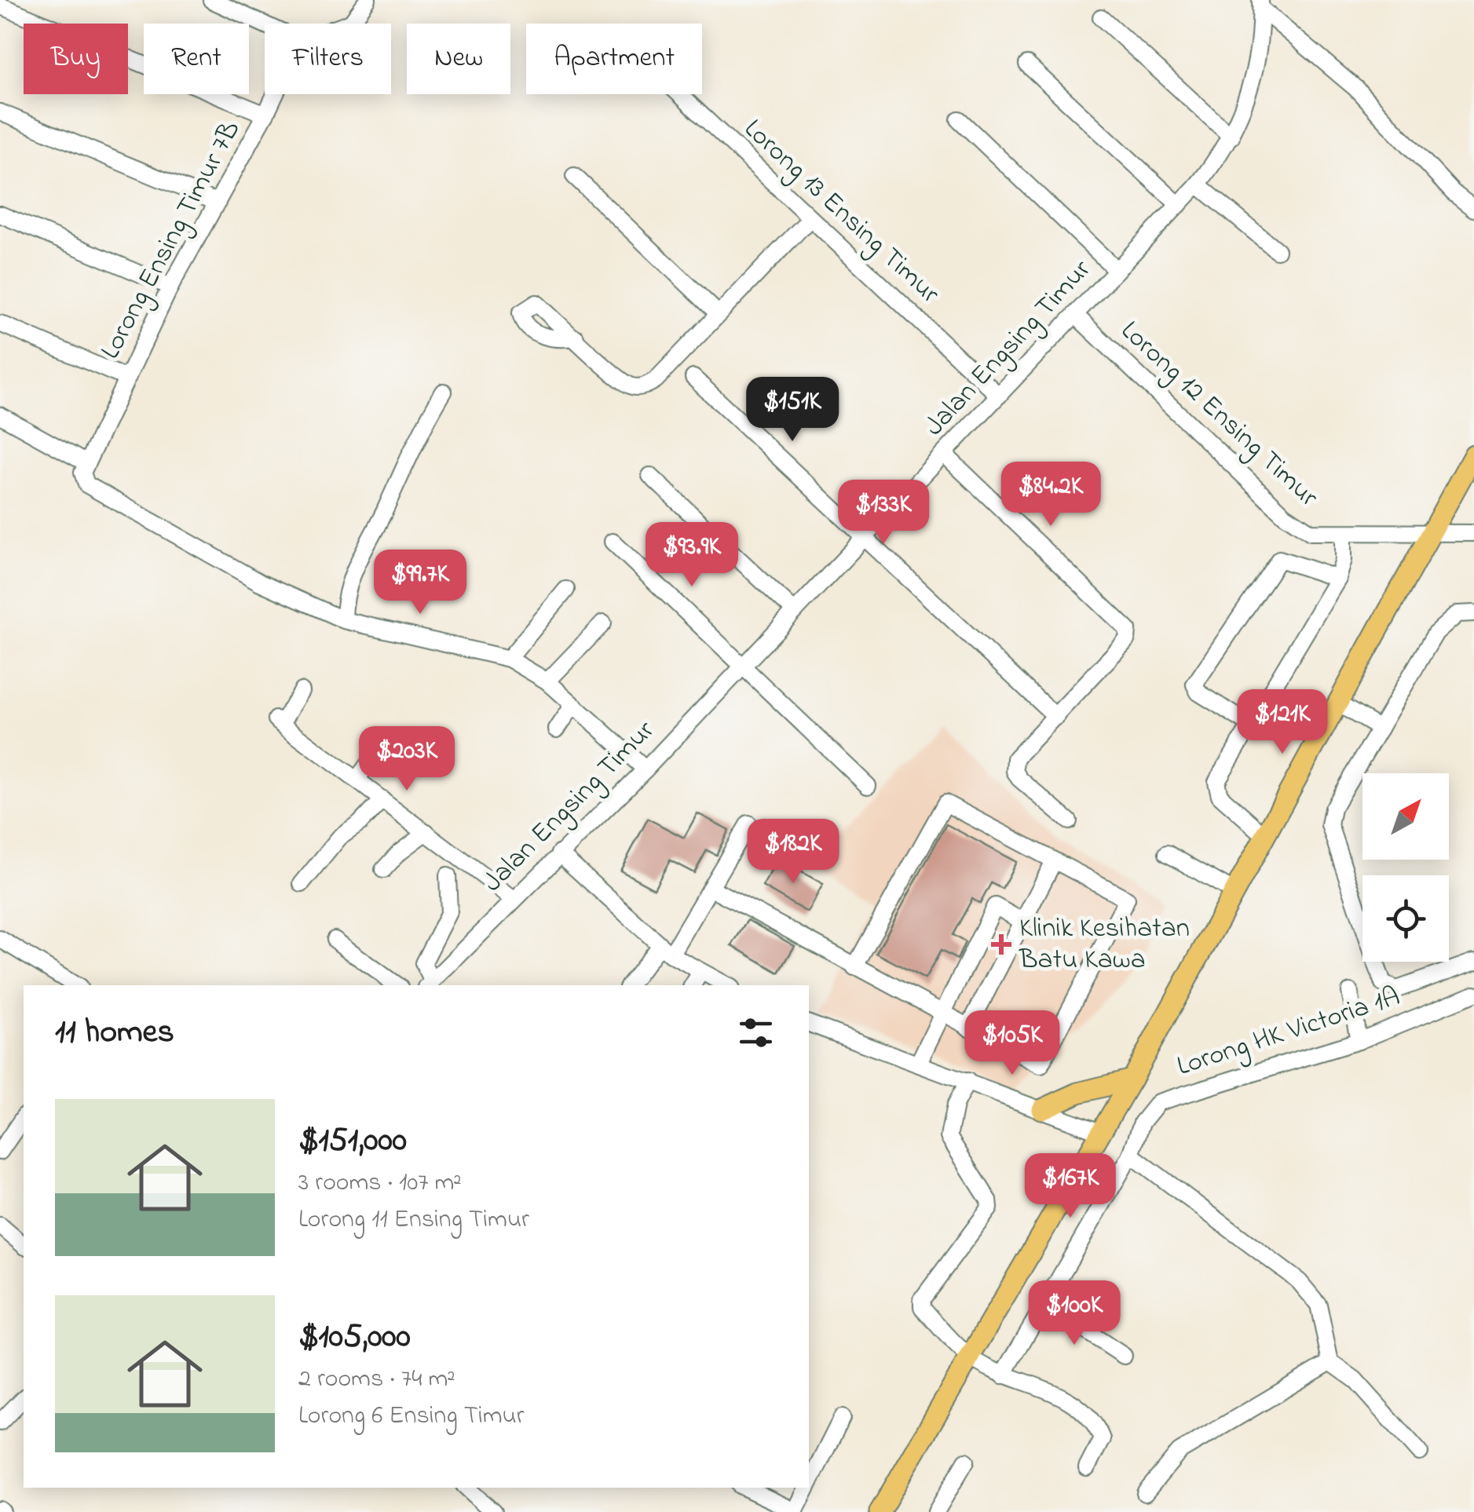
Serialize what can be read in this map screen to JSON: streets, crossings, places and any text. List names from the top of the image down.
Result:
{
  "streets": {
    "street": [
      "Lorong 13 Ensing Timur",
      "Lorong Ensing Timur 7B",
      "Jalan Engsing Timur",
      "Lorong 12 Ensing Timur",
      "Lorong HK Victoria 1A"
    ]
  },
  "crossings": [
    ["Lorong 13 Ensing Timur", "Jalan Engsing Timur"],
    ["Jalan Engsing Timur", "Lorong 12 Ensing Timur"]
  ],
  "places": {
    "health": ["Klinik Kesihatan Batu Kawa"]
  },
  "north": "top right",
  "page": {
    "chip": [
      "Buy",
      "Rent",
      "Filters",
      "New",
      "Apartment"
    ],
    "price": [
      "$151K",
      "$84.2K",
      "$133K",
      "$93.9K",
      "$99.7K",
      "$121K",
      "$203K",
      "$182K",
      "$105K",
      "$167K",
      "$100K"
    ],
    "heading": "11 homes",
    "list": [
      {
        "name": "$151,000",
        "note": "3 rooms · 107 m² · Lorong 11 Ensing Timur"
      },
      {
        "name": "$105,000",
        "note": "2 rooms · 74 m² · Lorong 6 Ensing Timur"
      }
    ]
  }
}
